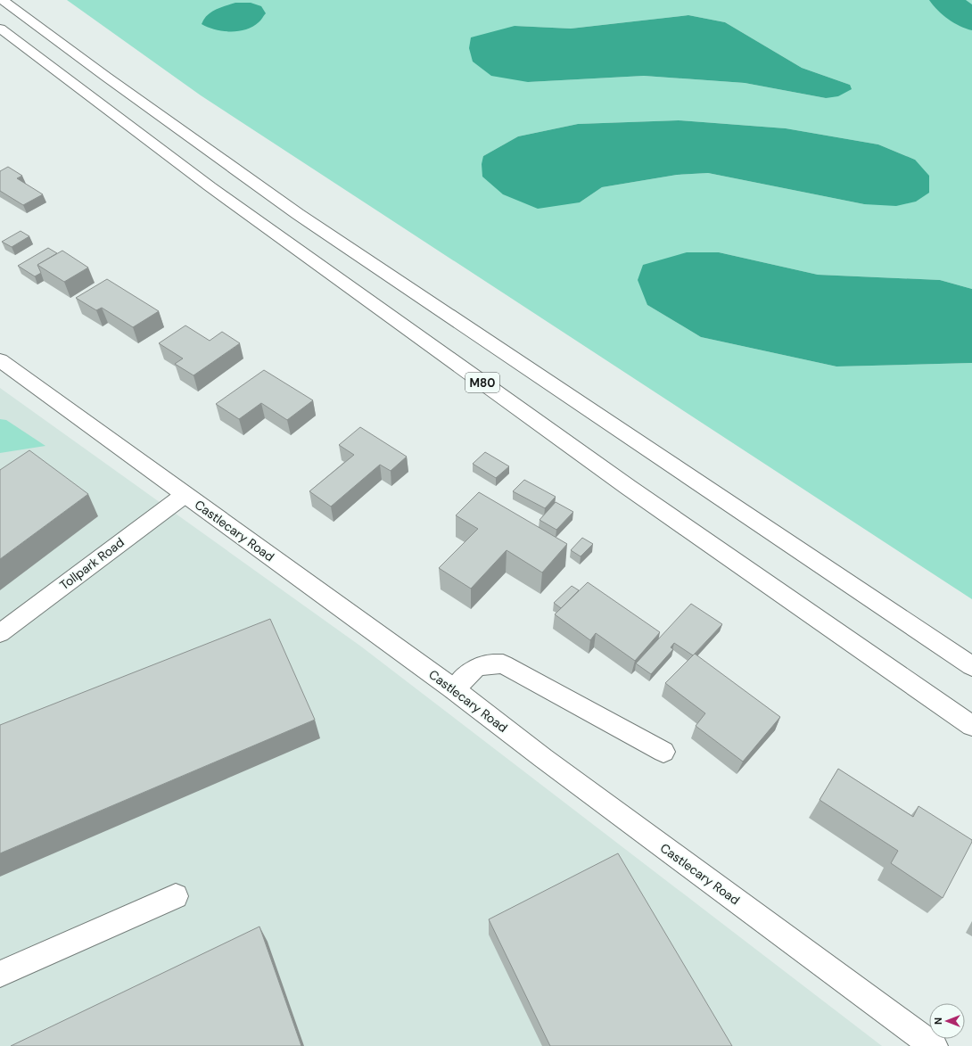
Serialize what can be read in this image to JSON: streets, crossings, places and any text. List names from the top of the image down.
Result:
{
  "streets": {
    "main road": ["M80", "Castlecary Road", "Tollpark Road"]
  },
  "crossings": [
    ["Castlecary Road", "Tollpark Road"]
  ],
  "north": "left"
}
